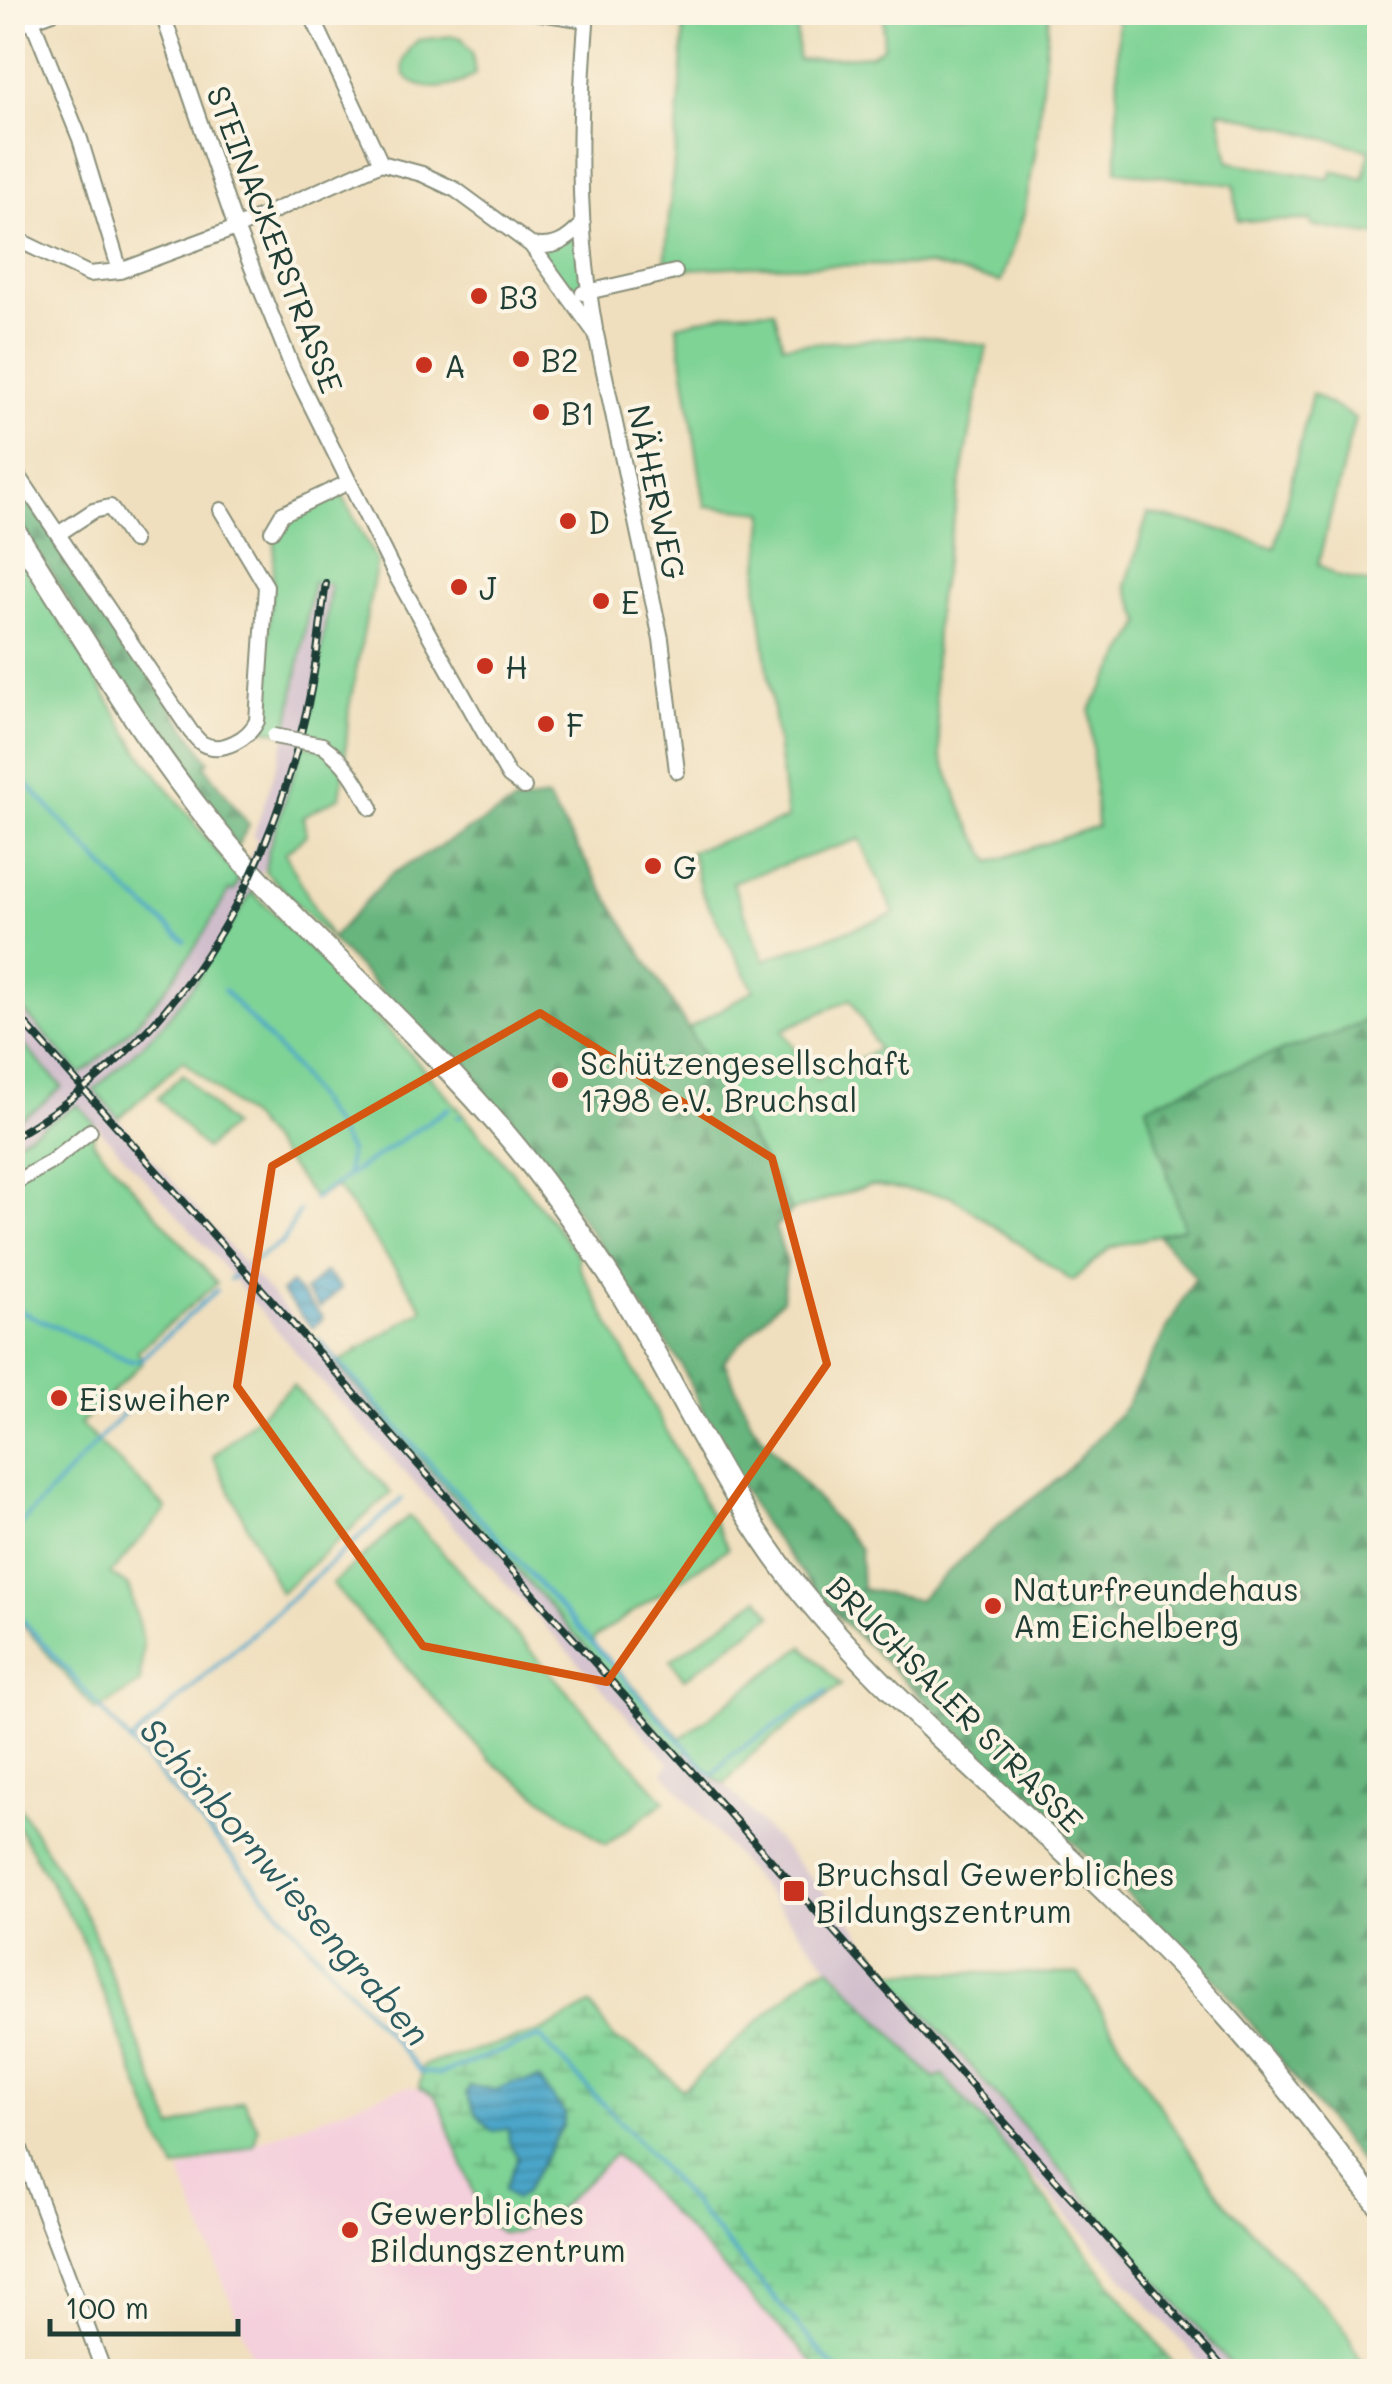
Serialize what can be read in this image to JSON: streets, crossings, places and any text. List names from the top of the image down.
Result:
{
  "streets": {
    "main road": ["BRUCHSALER STRASSE"],
    "street": ["STEINACKERSTRASSE", "NÄHERWEG"]
  },
  "water": ["Schönbornwiesengraben"],
  "places": {
    "other": [
      "B3",
      "B2",
      "A",
      "B1",
      "D",
      "J",
      "E",
      "H",
      "F",
      "G",
      "Schützengesellschaft 1798 e.V. Bruchsal",
      "Eisweiher",
      "Naturfreundehaus Am Eichelberg",
      "Gewerbliches Bildungszentrum"
    ],
    "transit": ["Bruchsal Gewerbliches Bildungszentrum"]
  },
  "scale_bar": "100 m"
}
